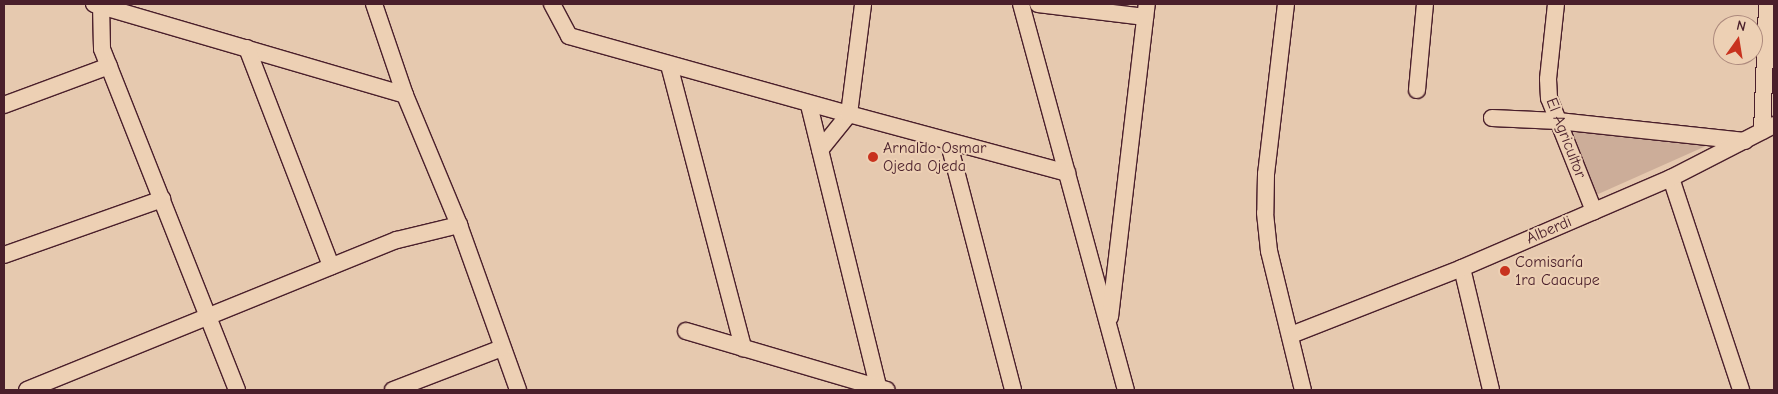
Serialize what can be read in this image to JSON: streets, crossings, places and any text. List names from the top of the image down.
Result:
{
  "streets": {
    "street": ["El Agricultor", "Alberdi"]
  },
  "crossings": [
    ["El Agricultor", "Alberdi"]
  ],
  "places": ["Arnaldo Osmar Ojeda Ojeda", "Comisaría 1ra Caacupe"],
  "north": "top"
}
